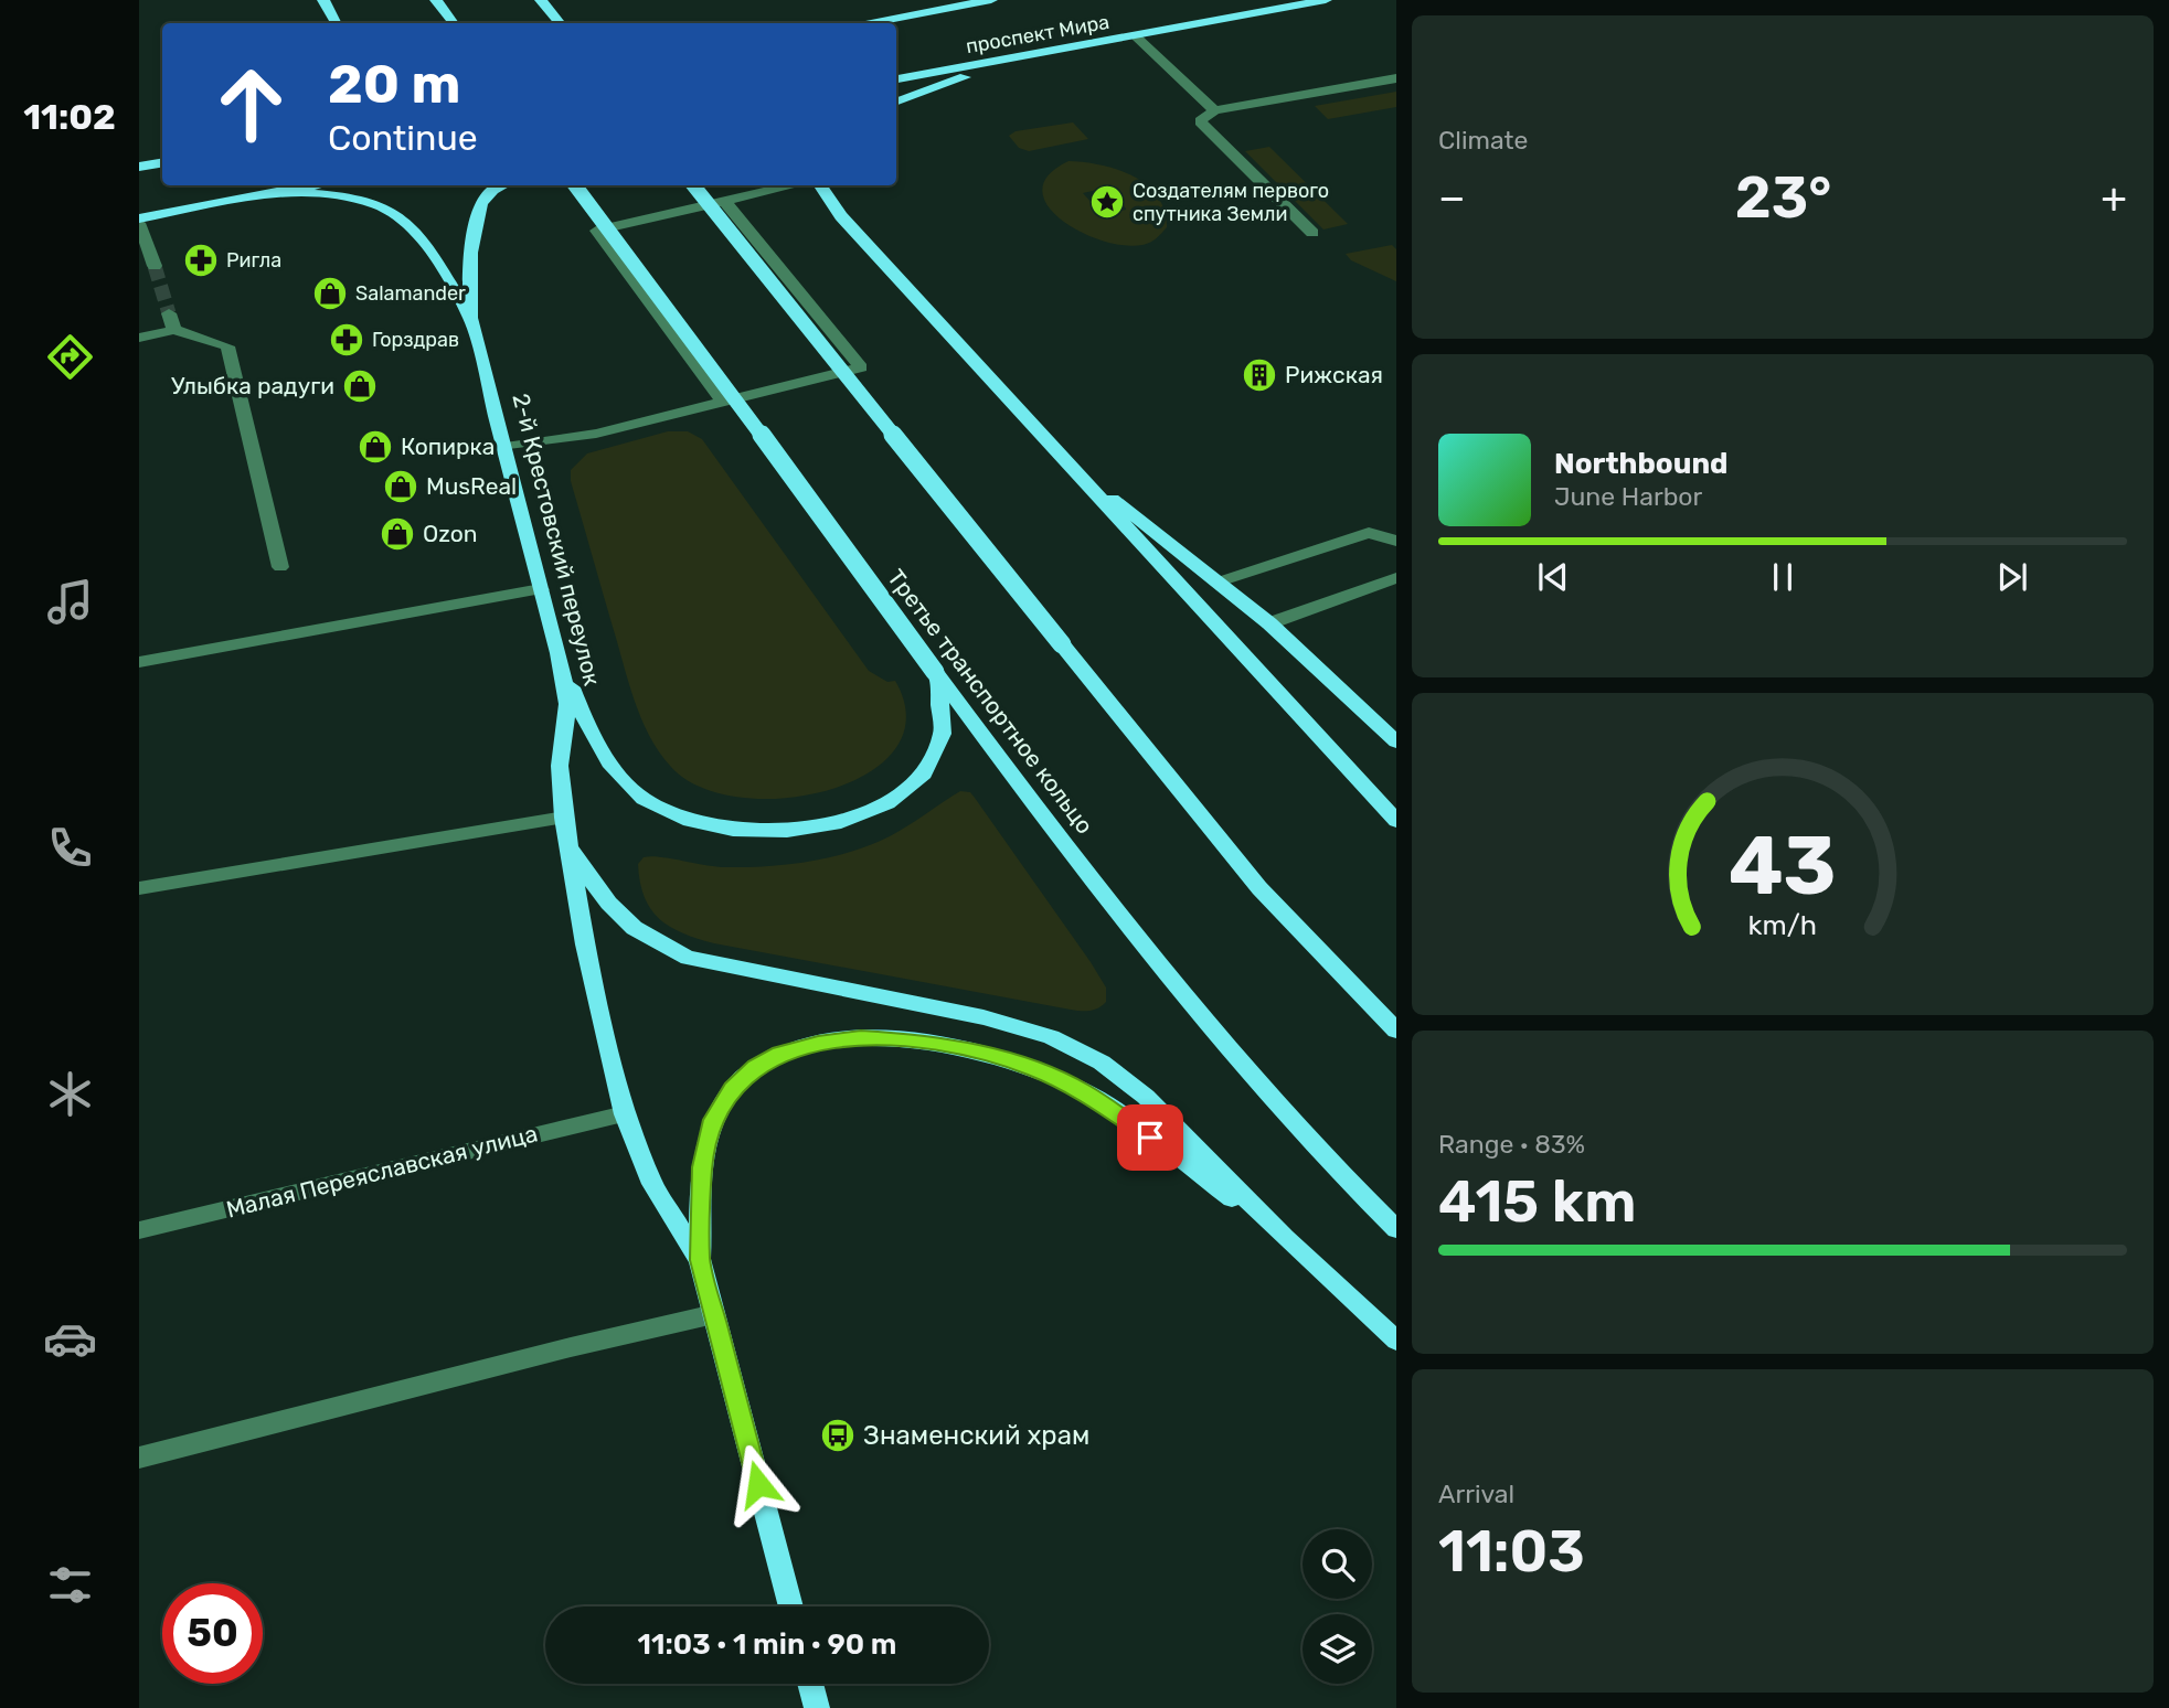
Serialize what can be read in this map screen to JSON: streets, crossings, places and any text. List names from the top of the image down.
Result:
{
  "streets": {
    "main road": ["проспект Мира", "2-й Крестовский переулок", "Третье транспортное кольцо"],
    "street": ["Малая Переяславская улица"]
  },
  "crossings": [
    ["2-й Крестовский переулок", "Малая Переяславская улица"]
  ],
  "places": {
    "place": ["Создателям первого спутника Земли"],
    "pharmacy": ["Ригла", "Горздрав"],
    "shop": [
      "Salamander",
      "Улыбка радуги",
      "Копирка",
      "MusReal",
      "Ozon"
    ],
    "building": ["Рижская"],
    "bus stop": ["Знаменский храм"]
  },
  "page": {
    "tabs": "11:02",
    "tile": [
      "Climate",
      ["Range · 83%", "415 km"],
      ["Arrival", "11:03"]
    ],
    "turn": ["20 m", "Continue"],
    "heat": ["−", "23°", "+"],
    "song": ["Northbound", "June Harbor"],
    "limit": "50",
    "trip": "11:03 · 1 min · 90 m",
    "gauge": ["43", "km/h"]
  }
}
